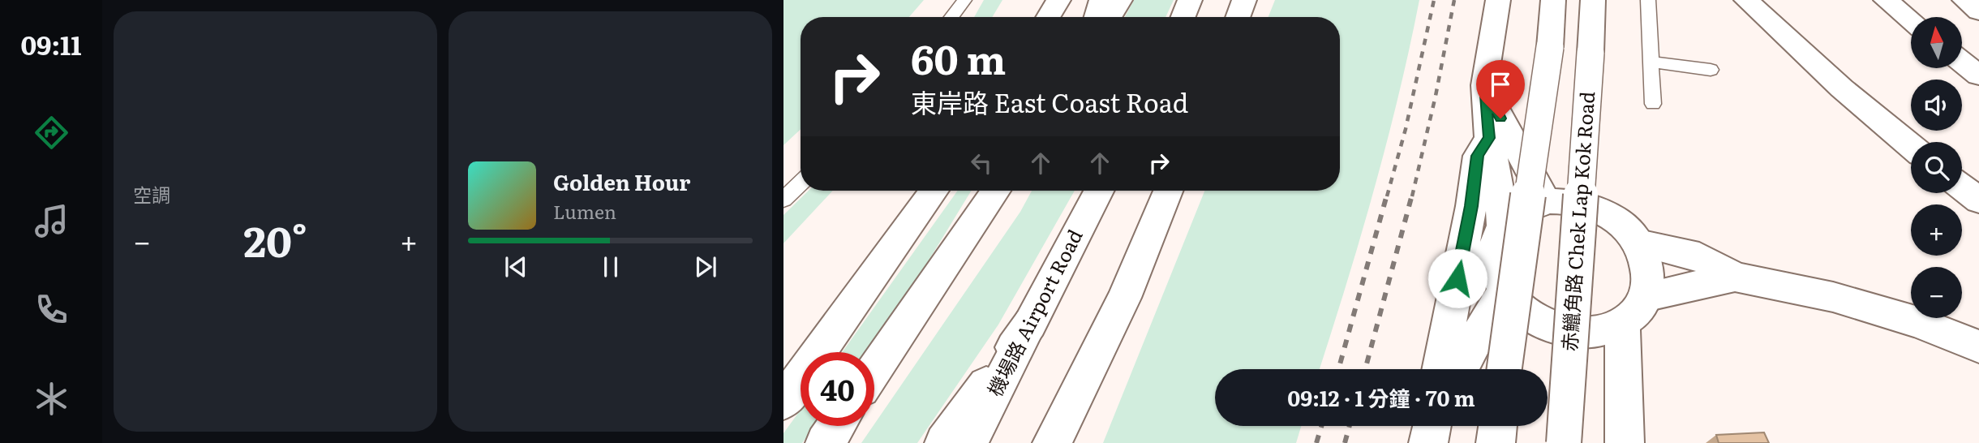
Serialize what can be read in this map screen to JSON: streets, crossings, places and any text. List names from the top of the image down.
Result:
{
  "streets": {
    "main road": ["赤鱲角路 Chek Lap Kok Road", "機場路 Airport Road"]
  },
  "north": "top",
  "page": {
    "tabs": "09:11",
    "tile": "空調",
    "map_buttons": ["+", "−"],
    "turn": ["60 m", "東岸路 East Coast Road"],
    "song": ["Golden Hour", "Lumen"],
    "heat": ["−", "20°", "+"],
    "limit": "40",
    "trip": "09:12 · 1 分鐘 · 70 m"
  }
}
